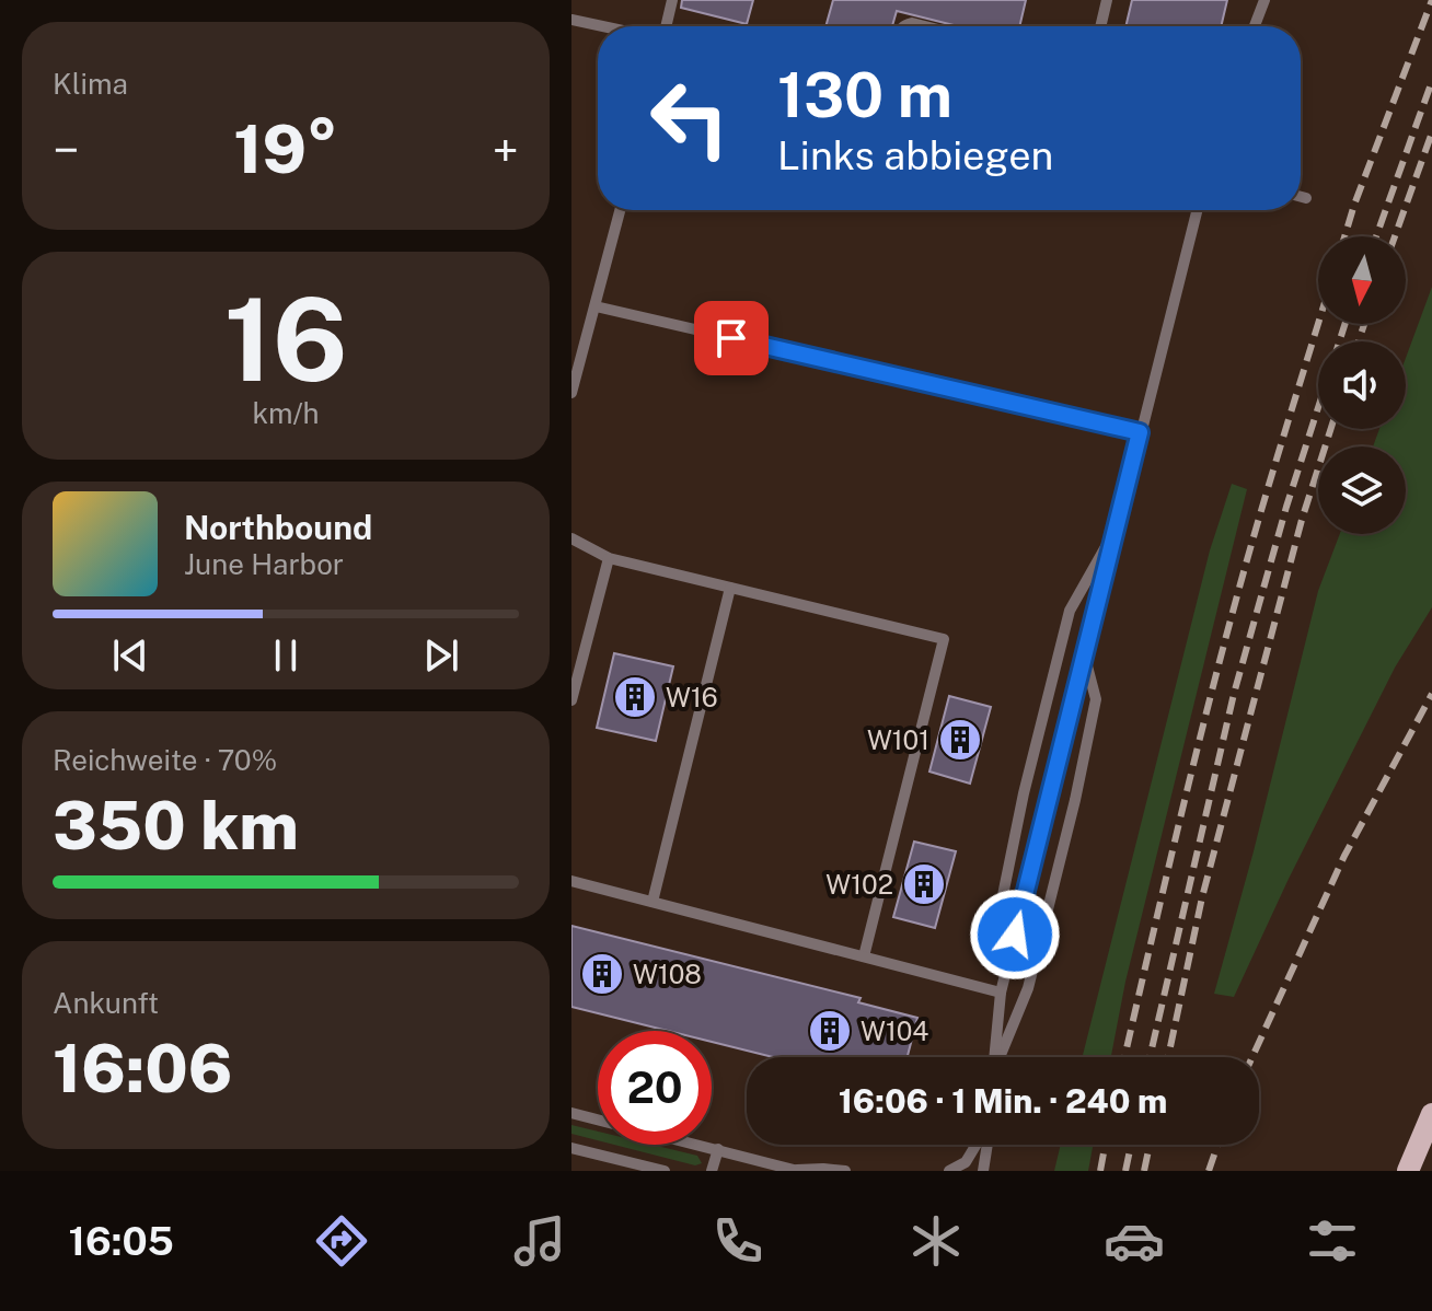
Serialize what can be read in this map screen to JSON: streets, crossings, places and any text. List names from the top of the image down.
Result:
{
  "places": {
    "building": [
      "W16",
      "W101",
      "W102",
      "W108",
      "W104"
    ]
  },
  "north": "bottom",
  "page": {
    "tile": [
      "Klima",
      ["16", "km/h"],
      ["Reichweite · 70%", "350 km"],
      ["Ankunft", "16:06"]
    ],
    "turn": ["130 m", "Links abbiegen"],
    "heat": ["−", "19°", "+"],
    "song": ["Northbound", "June Harbor"],
    "limit": "20",
    "trip": "16:06 · 1 Min. · 240 m",
    "tabs": "16:05"
  }
}
